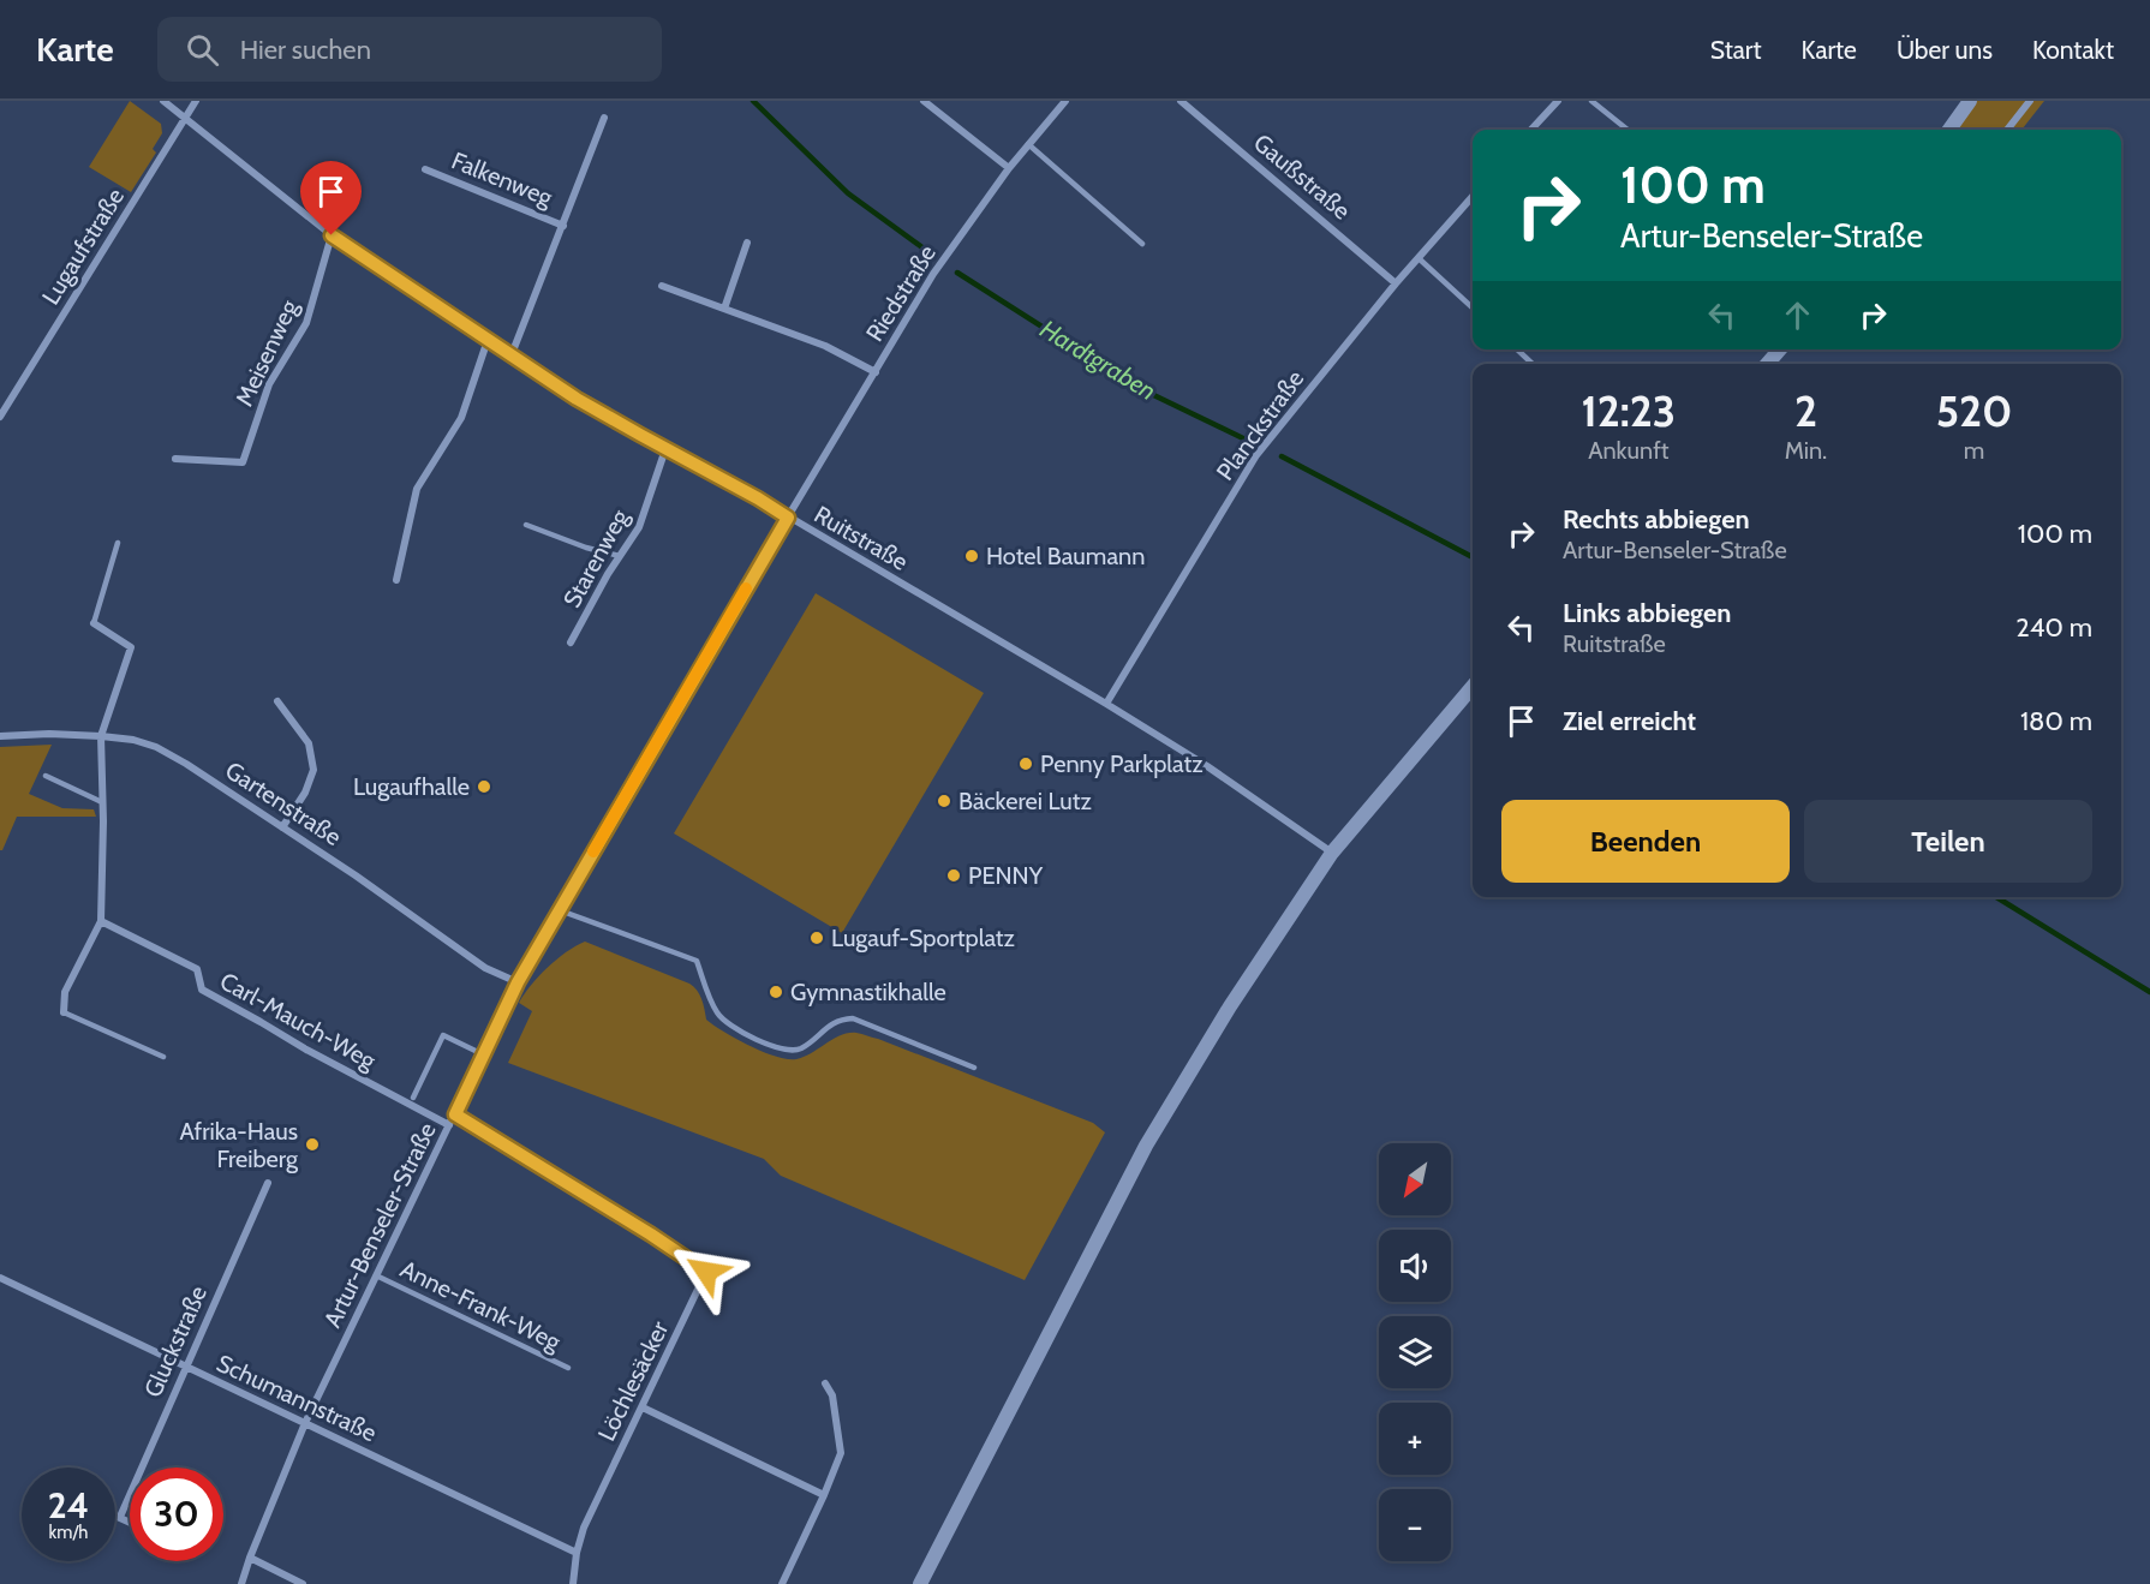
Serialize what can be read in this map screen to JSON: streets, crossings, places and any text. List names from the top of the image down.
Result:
{
  "streets": {
    "street": [
      "Gaußstraße",
      "Falkenweg",
      "Lugaufstraße",
      "Riedstraße",
      "Meisenweg",
      "Planckstraße",
      "Ruitstraße",
      "Starenweg",
      "Gartenstraße",
      "Carl-Mauch-Weg",
      "Artur-Benseler-Straße",
      "Gluckstraße",
      "Löchlesäcker",
      "Schumannstraße"
    ],
    "lane": ["Anne-Frank-Weg"]
  },
  "crossings": [
    ["Gaußstraße", "Planckstraße"],
    ["Falkenweg", "Ruitstraße"],
    ["Lugaufstraße", "Ruitstraße"],
    ["Riedstraße", "Ruitstraße"],
    ["Riedstraße", "Artur-Benseler-Straße"],
    ["Meisenweg", "Ruitstraße"],
    ["Planckstraße", "Ruitstraße"],
    ["Ruitstraße", "Starenweg"],
    ["Ruitstraße", "Artur-Benseler-Straße"],
    ["Gartenstraße", "Artur-Benseler-Straße"],
    ["Carl-Mauch-Weg", "Artur-Benseler-Straße"],
    ["Artur-Benseler-Straße", "Anne-Frank-Weg"],
    ["Artur-Benseler-Straße", "Löchlesäcker"],
    ["Artur-Benseler-Straße", "Schumannstraße"],
    ["Gluckstraße", "Schumannstraße"],
    ["Löchlesäcker", "Schumannstraße"]
  ],
  "water": ["Hardtgraben"],
  "places": [
    "Hotel Baumann",
    "Penny Parkplatz",
    "Lugaufhalle",
    "Bäckerei Lutz",
    "PENNY",
    "Lugauf-Sportplatz",
    "Gymnastikhalle",
    "Afrika-Haus Freiberg"
  ],
  "north": "bottom left",
  "page": {
    "header": "Karte",
    "search": "Hier suchen",
    "nav": [
      "Start",
      "Karte",
      "Über uns",
      "Kontakt"
    ],
    "turn": ["100 m", "Artur-Benseler-Straße"],
    "eta": [
      "12:23",
      "Ankunft",
      "2",
      "Min.",
      "520",
      "m"
    ],
    "list": [
      {
        "name": "Rechts abbiegen",
        "note": "Artur-Benseler-Straße",
        "value": "100 m"
      },
      {
        "name": "Links abbiegen",
        "note": "Ruitstraße",
        "value": "240 m"
      },
      {
        "name": "Ziel erreicht",
        "value": "180 m"
      }
    ],
    "buttons": ["Beenden", "Teilen"],
    "map_buttons": ["+", "−"],
    "speed": "24 km/h",
    "limit": "30"
  }
}
